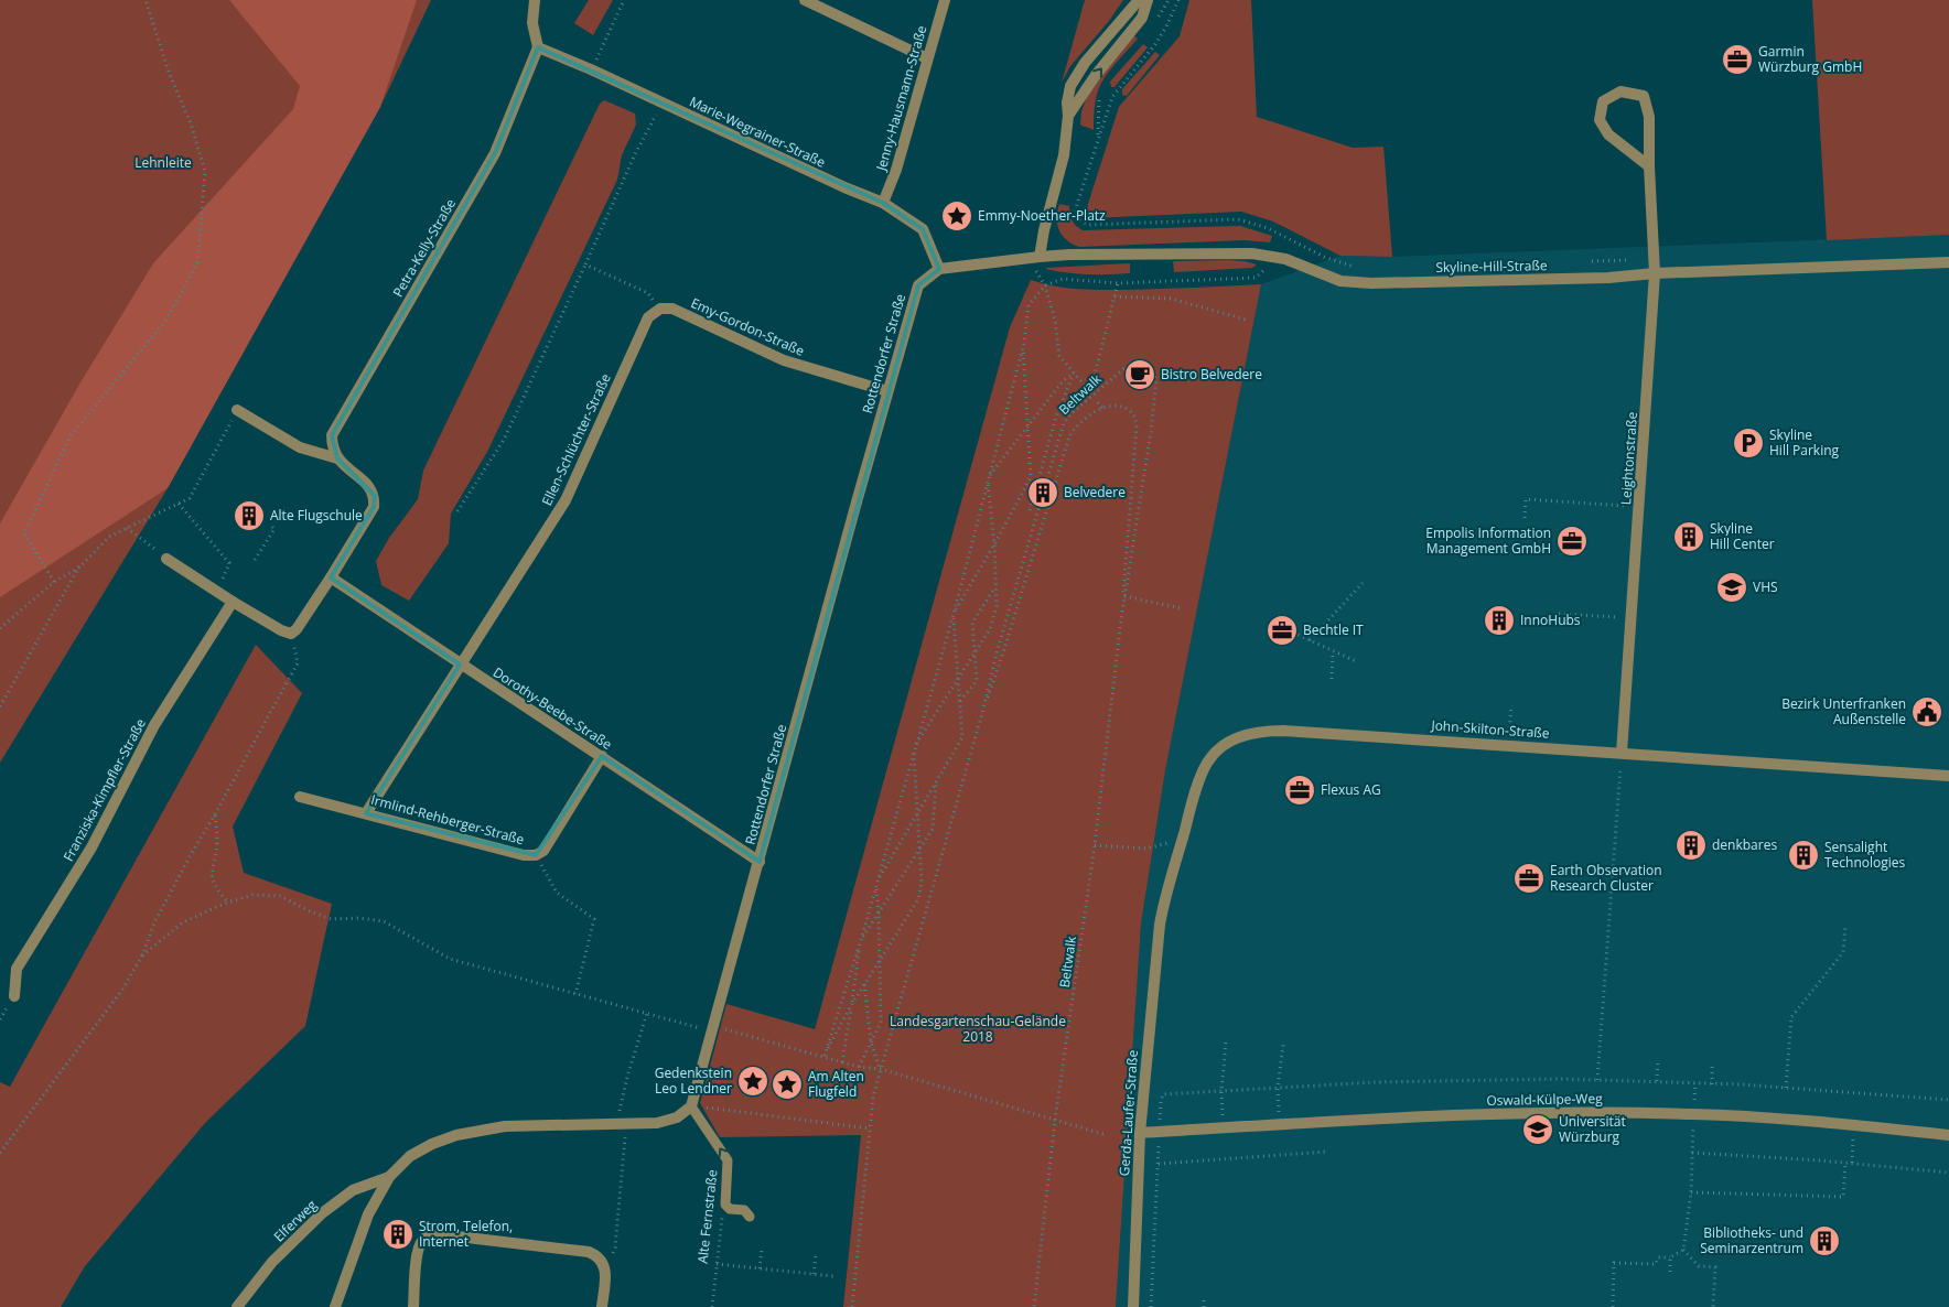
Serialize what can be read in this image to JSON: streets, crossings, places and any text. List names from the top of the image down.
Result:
{
  "streets": {
    "street": [
      "Jenny-Hausmann-Straße",
      "Marie-Wegrainer-Straße",
      "Petra-Kelly-Straße",
      "Skyline-Hill-Straße",
      "Emy-Gordon-Straße",
      "Rottendorfer Straße",
      "Ellen-Schlüchter-Straße",
      "Leightonstraße",
      "Dorothy-Beebe-Straße",
      "John-Skilton-Straße",
      "Franziska-Kimpfler-Straße",
      "Irmlind-Rehberger-Straße",
      "Oswald-Külpe-Weg",
      "Gerda-Laufer-Straße",
      "Elferweg"
    ],
    "lane": ["Alte Fernstraße"],
    "path": ["Beltwalk"]
  },
  "crossings": [
    ["Jenny-Hausmann-Straße", "Marie-Wegrainer-Straße"],
    ["Marie-Wegrainer-Straße", "Petra-Kelly-Straße"],
    ["Marie-Wegrainer-Straße", "Rottendorfer Straße"],
    ["Skyline-Hill-Straße", "Leightonstraße"],
    ["Emy-Gordon-Straße", "Rottendorfer Straße"],
    ["Emy-Gordon-Straße", "Ellen-Schlüchter-Straße"],
    ["Rottendorfer Straße", "Dorothy-Beebe-Straße"],
    ["Rottendorfer Straße", "Alte Fernstraße"],
    ["Ellen-Schlüchter-Straße", "Dorothy-Beebe-Straße"],
    ["Ellen-Schlüchter-Straße", "Irmlind-Rehberger-Straße"],
    ["Leightonstraße", "John-Skilton-Straße"],
    ["Dorothy-Beebe-Straße", "Irmlind-Rehberger-Straße"],
    ["John-Skilton-Straße", "Gerda-Laufer-Straße"],
    ["Oswald-Külpe-Weg", "Gerda-Laufer-Straße"]
  ],
  "one_way": ["Alte Fernstraße"],
  "parks": ["Lehnleite", "Landesgartenschau-Gelände 2018"],
  "places": {
    "office": [
      "Garmin Würzburg GmbH",
      "Empolis Information Management GmbH",
      "Bechtle IT",
      "Flexus AG",
      "Earth Observation Research Cluster"
    ],
    "place": ["Emmy-Noether-Platz", "Gedenkstein Leo Lendner", "Am Alten Flugfeld"],
    "cafe": ["Bistro Belvedere"],
    "parking": ["Skyline Hill Parking"],
    "building": [
      "Belvedere",
      "Alte Flugschule",
      "Skyline Hill Center",
      "InnoHubs",
      "denkbares",
      "Sensalight Technologies",
      "Strom, Telefon, Internet",
      "Bibliotheks- und Seminarzentrum"
    ],
    "school or university": ["VHS", "Universität Würzburg"],
    "public building": ["Bezirk Unterfranken Außenstelle"]
  }
}
